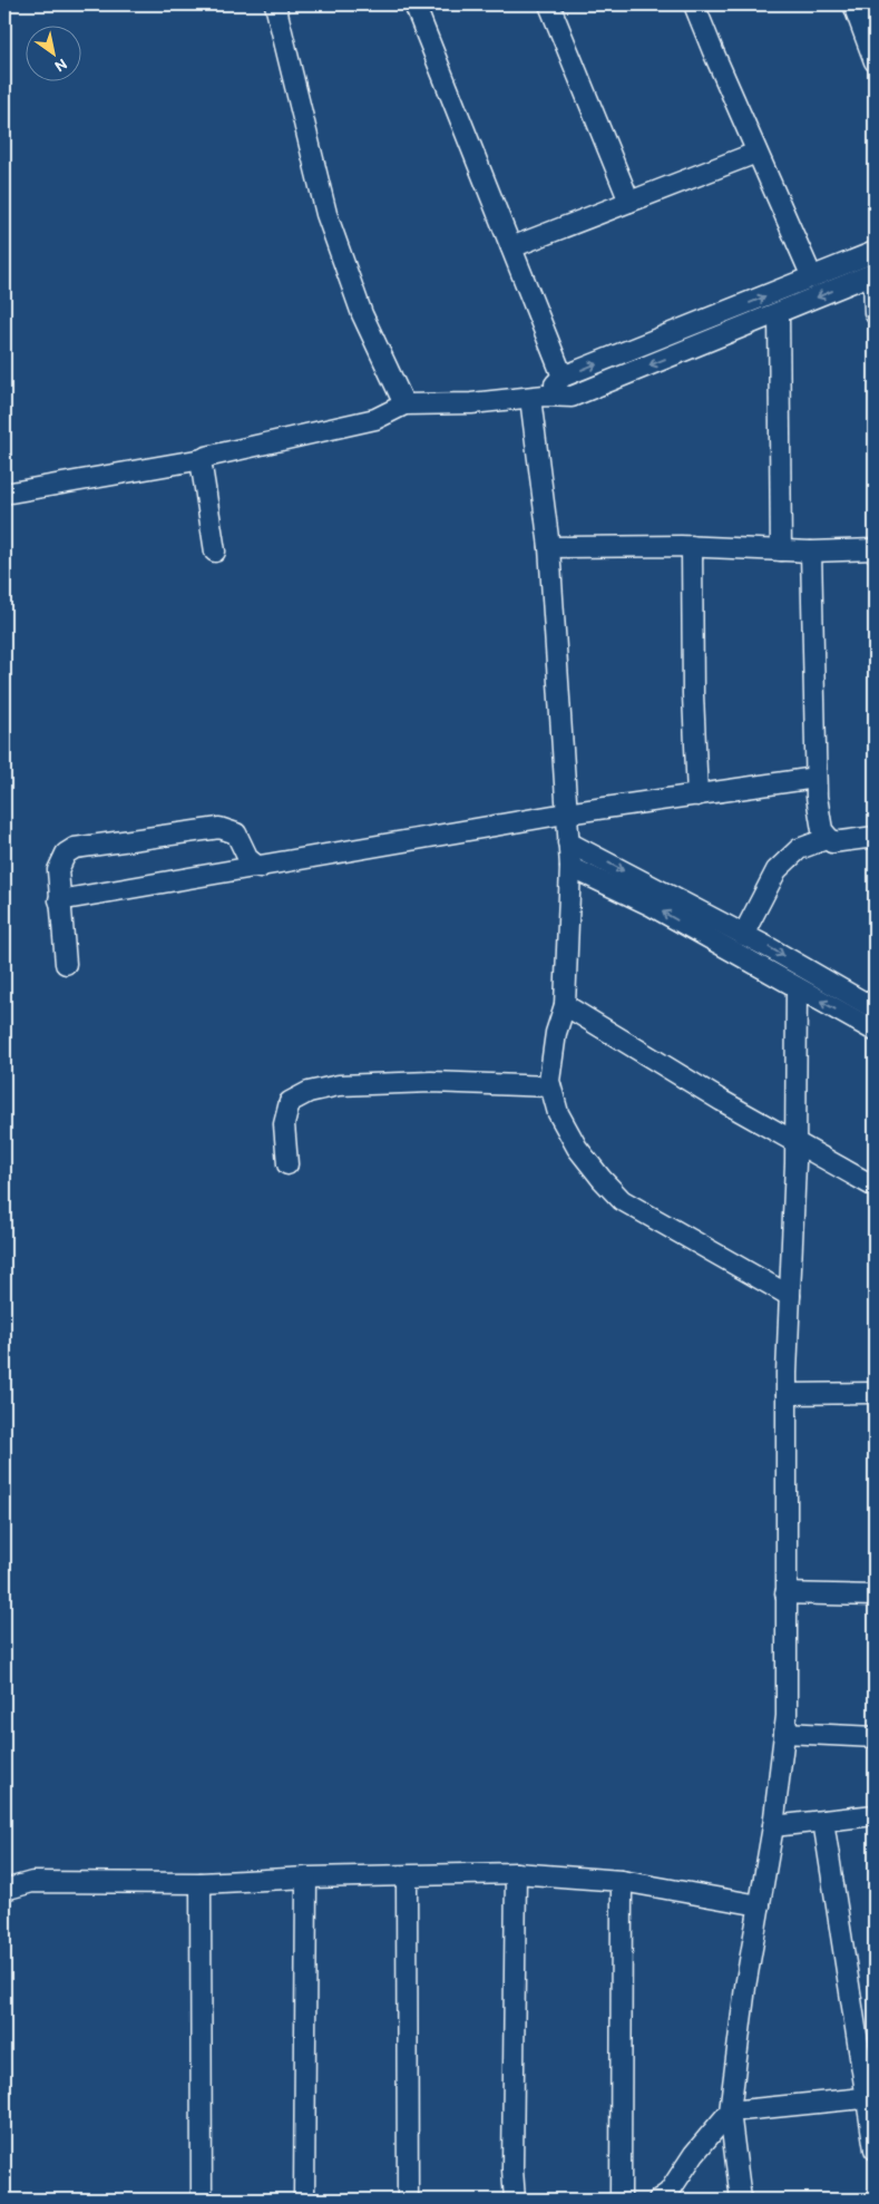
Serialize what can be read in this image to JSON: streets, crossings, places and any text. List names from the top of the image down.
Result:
{
  "north": "bottom right"
}
